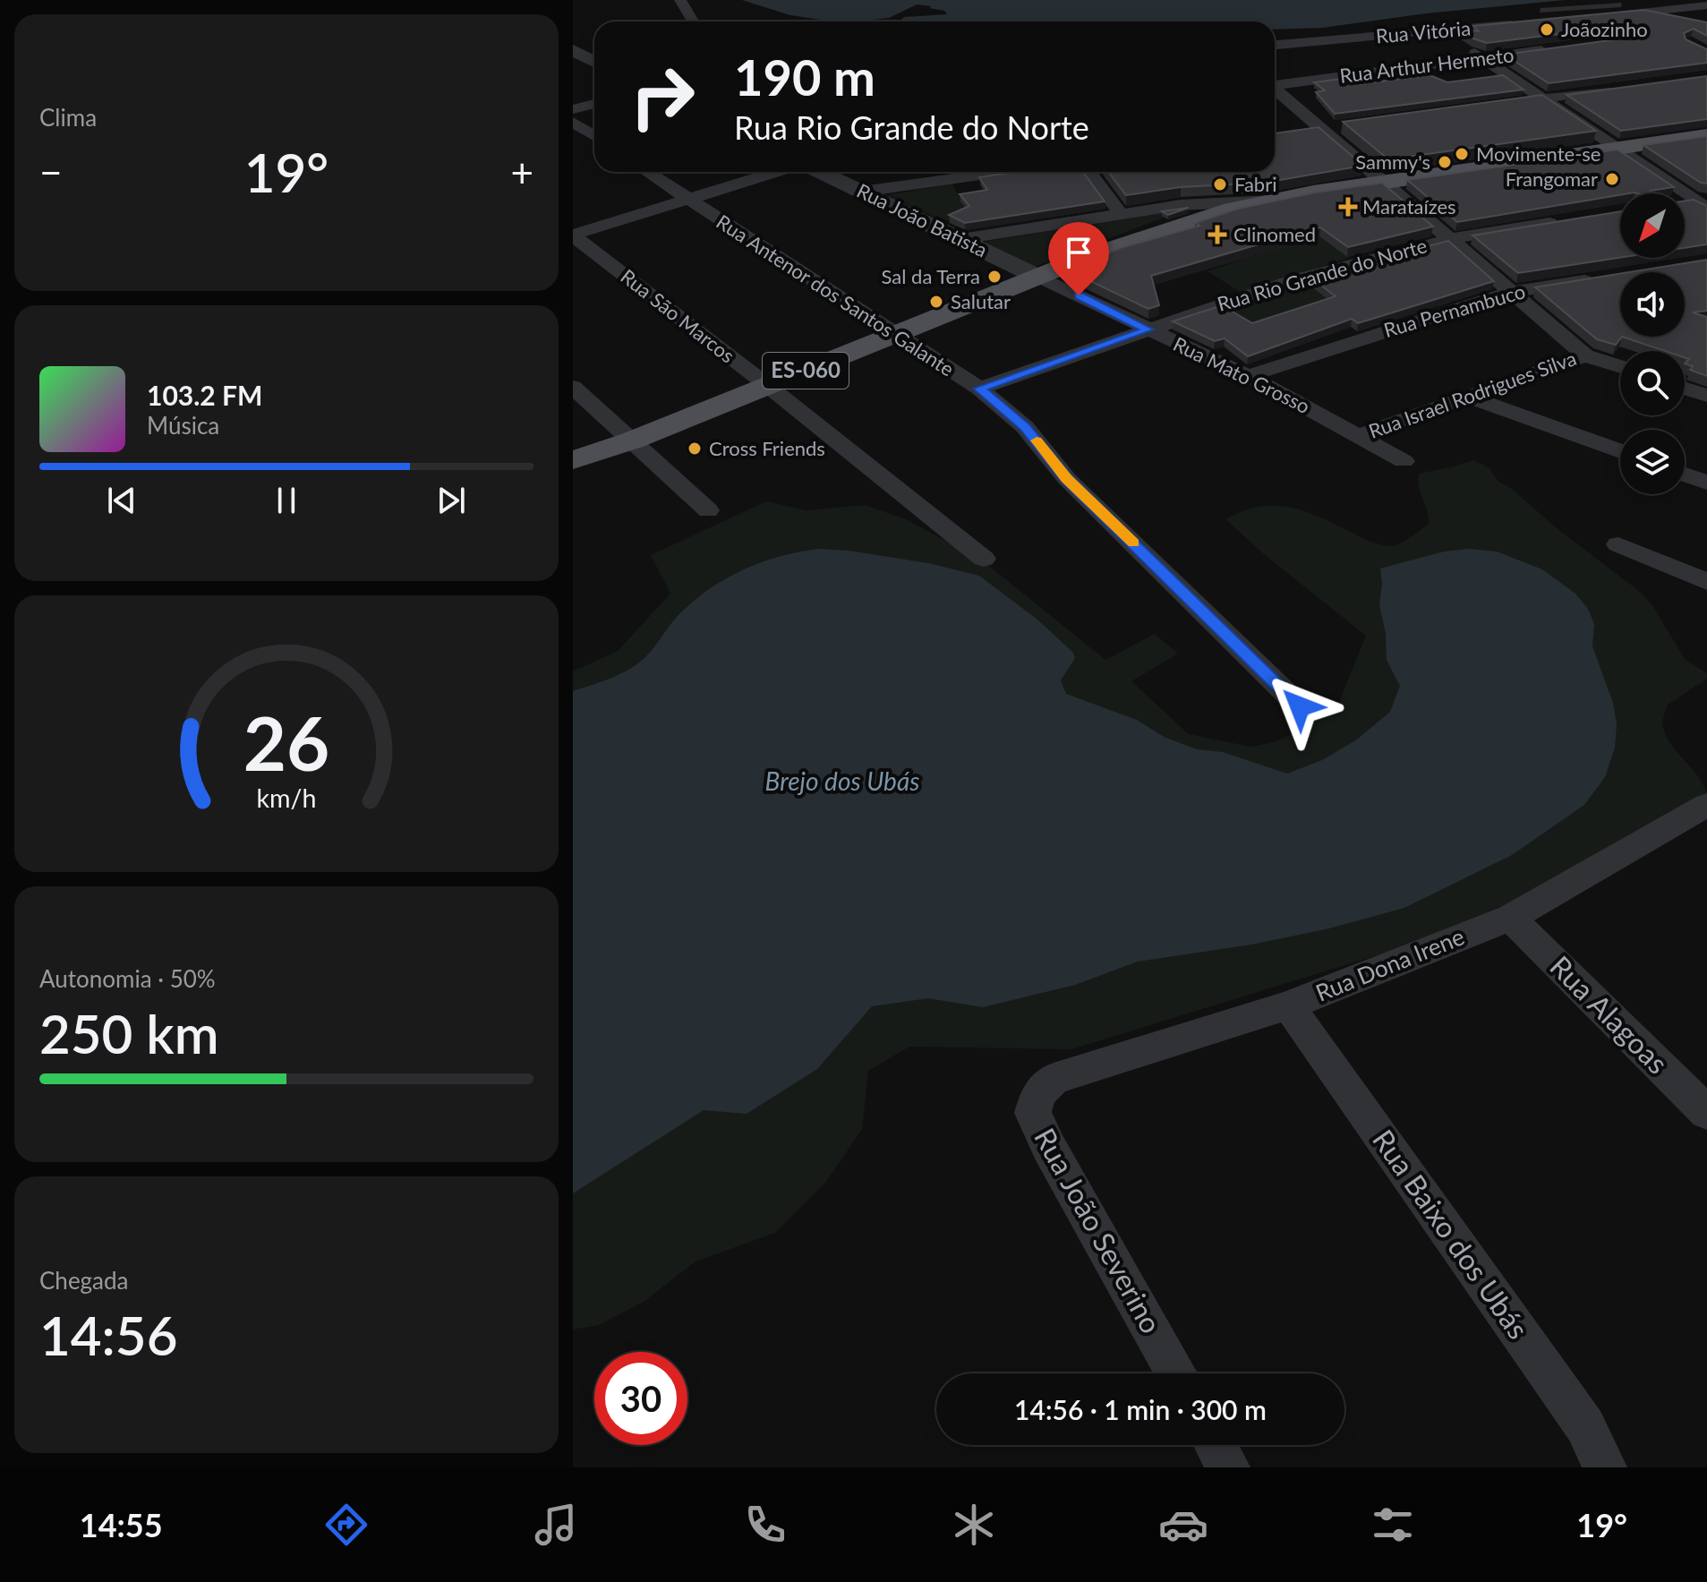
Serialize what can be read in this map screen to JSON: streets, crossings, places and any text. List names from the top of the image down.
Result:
{
  "streets": {
    "main road": ["ES-060"],
    "street": [
      "Rua Vitória",
      "Rua Arthur Hermeto",
      "Rua João Batista",
      "Rua Rio Grande do Norte",
      "Rua Antenor dos Santos Galante",
      "Rua Pernambuco",
      "Rua São Marcos",
      "Rua Mato Grosso",
      "Rua Israel Rodrigues Silva",
      "Rua Dona Irene",
      "Rua Alagoas",
      "Rua João Severino",
      "Rua Baixo dos Ubás"
    ]
  },
  "crossings": [
    ["Rua João Batista", "ES-060"],
    ["Rua João Batista", "Rua Mato Grosso"],
    ["Rua Rio Grande do Norte", "Rua Antenor dos Santos Galante"],
    ["Rua Rio Grande do Norte", "Rua Mato Grosso"],
    ["Rua Antenor dos Santos Galante", "ES-060"],
    ["Rua Pernambuco", "Rua Mato Grosso"],
    ["Rua São Marcos", "ES-060"],
    ["ES-060", "Rua Mato Grosso"],
    ["Rua Mato Grosso", "Rua Israel Rodrigues Silva"],
    ["Rua Dona Irene", "Rua Alagoas"],
    ["Rua Dona Irene", "Rua João Severino"],
    ["Rua Dona Irene", "Rua Baixo dos Ubás"]
  ],
  "water": ["Brejo dos Ubás"],
  "places": {
    "other": [
      "Joãozinho",
      "Movimente-se",
      "Sammy's",
      "Frangomar",
      "Fabri",
      "Sal da Terra",
      "Salutar",
      "Cross Friends"
    ],
    "health": ["Marataízes", "Clinomed"]
  },
  "north": "bottom left",
  "page": {
    "tile": [
      "Clima",
      ["Autonomia · 50%", "250 km"],
      ["Chegada", "14:56"]
    ],
    "turn": ["190 m", "Rua Rio Grande do Norte"],
    "heat": ["−", "19°", "+"],
    "song": ["103.2 FM", "Música"],
    "limit": "30",
    "trip": "14:56 · 1 min · 300 m",
    "tabs": ["14:55", "19°"],
    "gauge": ["26", "km/h"]
  }
}
